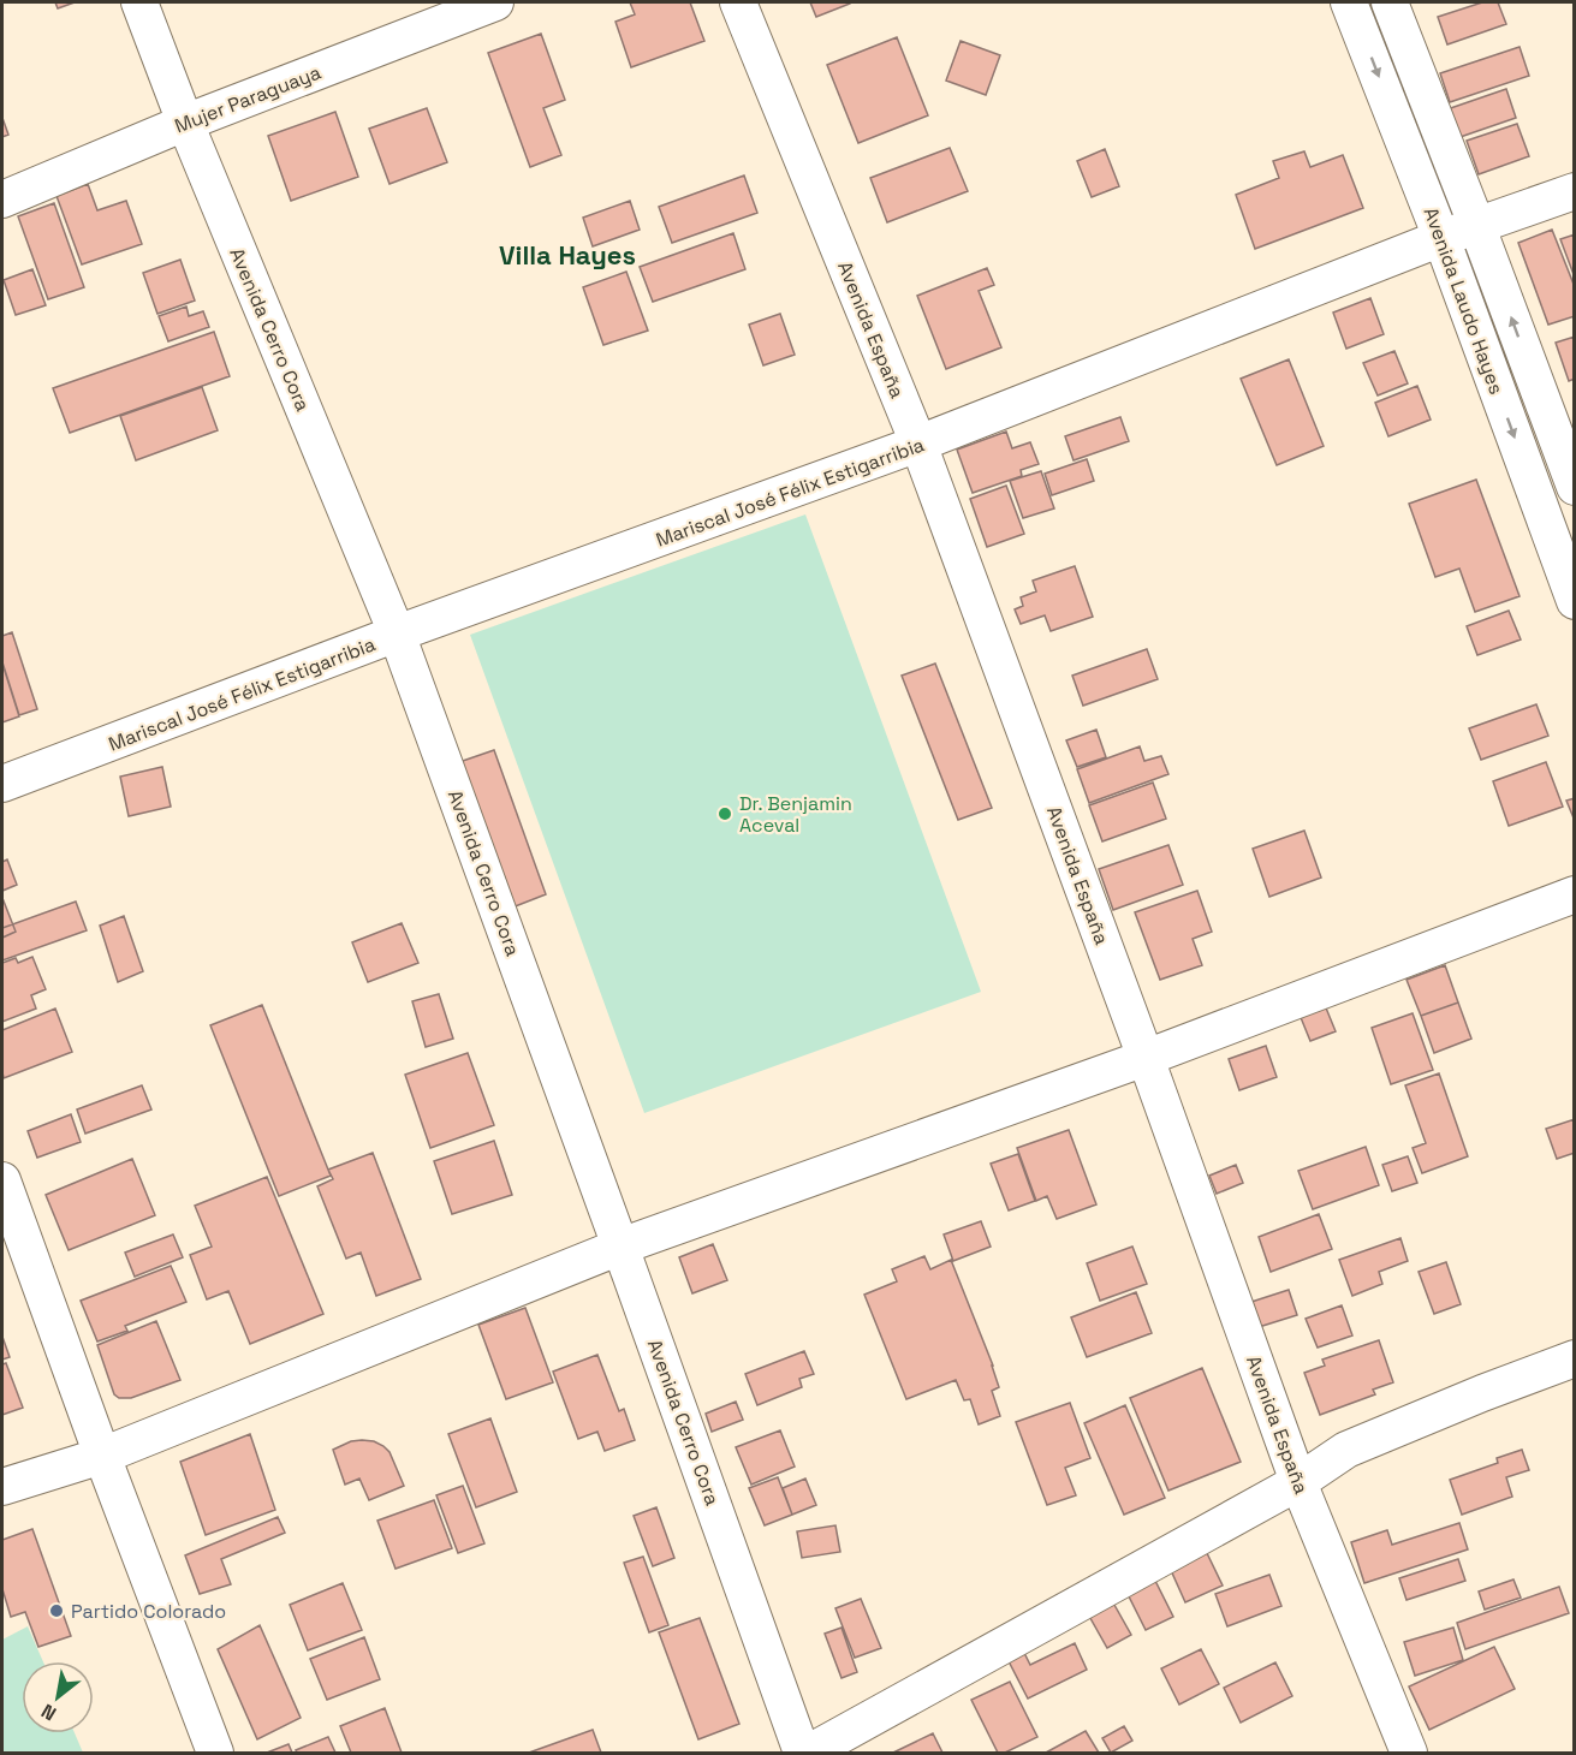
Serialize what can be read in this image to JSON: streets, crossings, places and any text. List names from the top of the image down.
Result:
{
  "streets": {
    "street": [
      "Mujer Paraguaya",
      "Avenida Laudo Hayes",
      "Avenida Cerro Cora",
      "Avenida España",
      "Mariscal José Félix Estigarribia"
    ]
  },
  "crossings": [
    ["Mujer Paraguaya", "Avenida Cerro Cora"],
    ["Avenida Laudo Hayes", "Mariscal José Félix Estigarribia"],
    ["Avenida Cerro Cora", "Mariscal José Félix Estigarribia"],
    ["Avenida España", "Mariscal José Félix Estigarribia"]
  ],
  "districts": ["Villa Hayes"],
  "places": ["Dr. Benjamin Aceval", "Partido Colorado"],
  "north": "bottom left"
}
